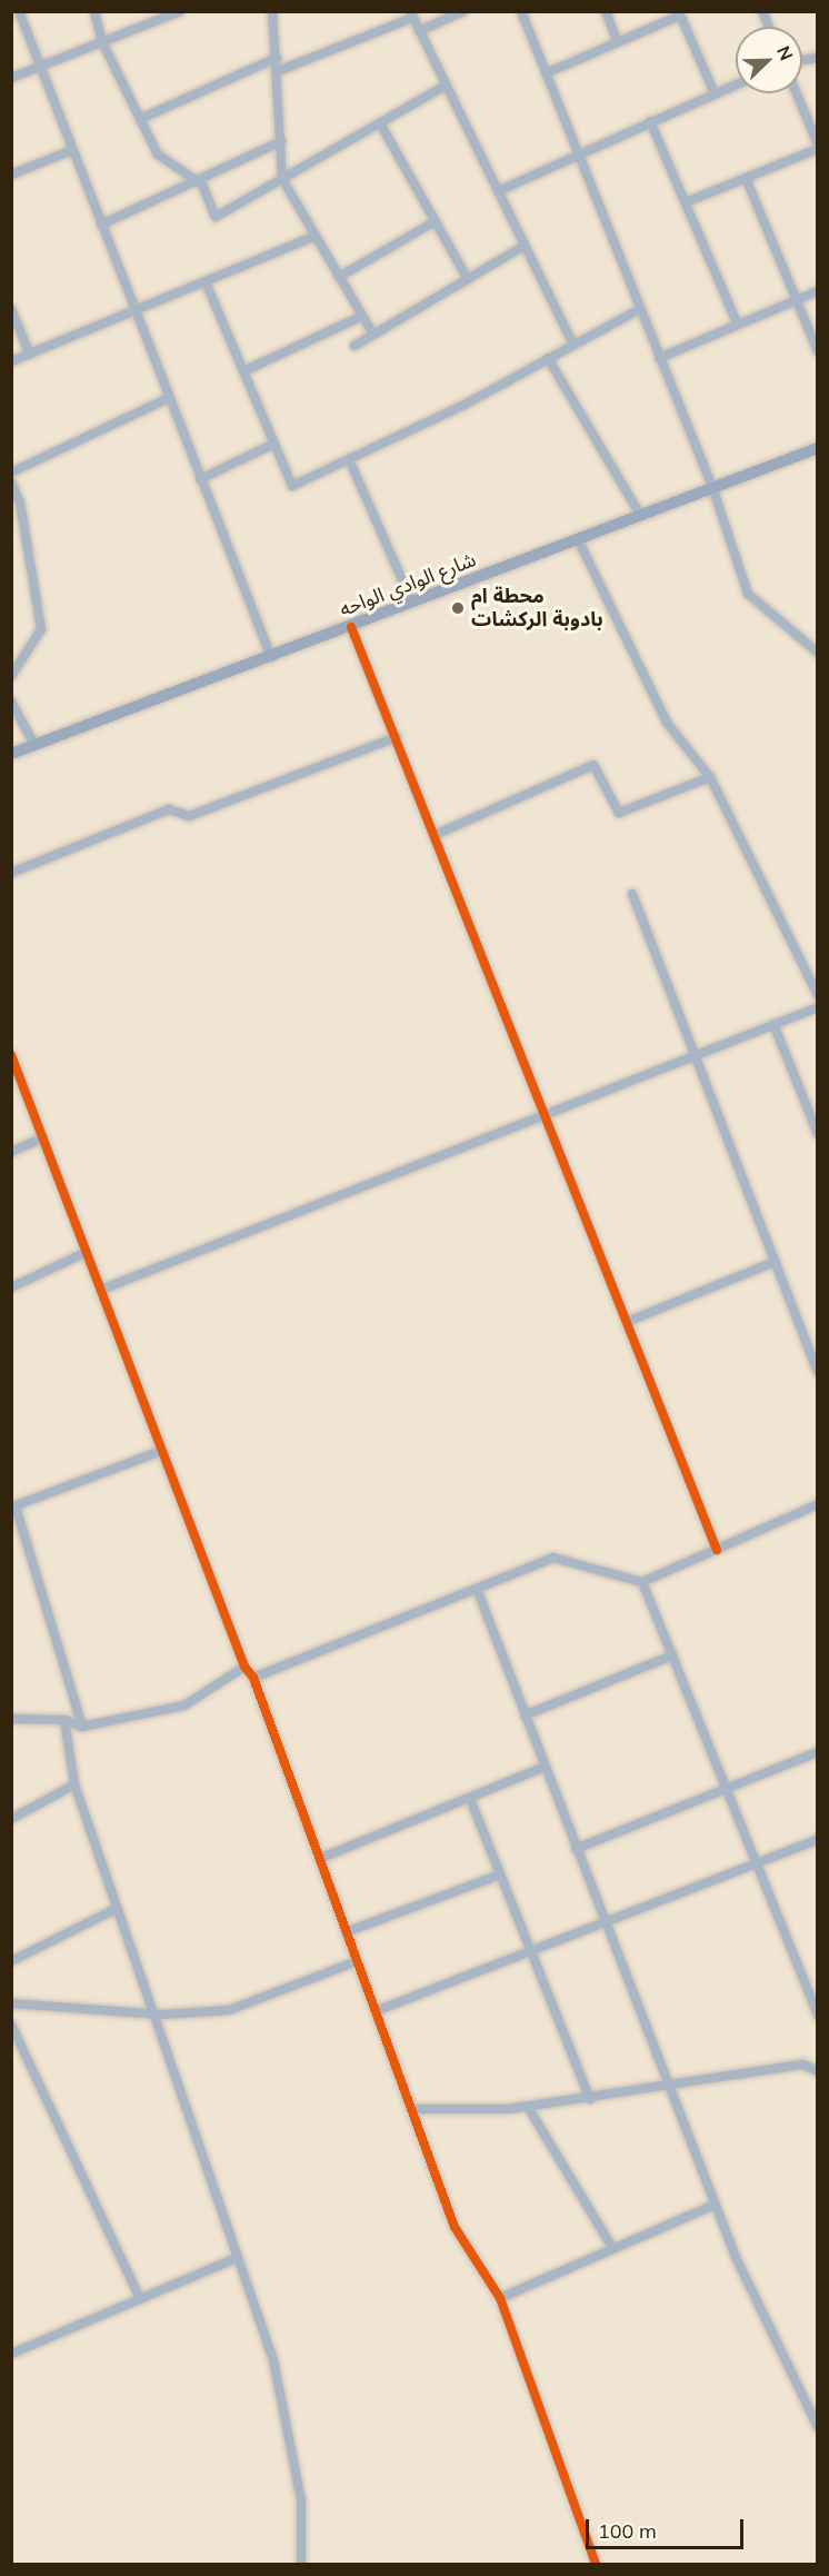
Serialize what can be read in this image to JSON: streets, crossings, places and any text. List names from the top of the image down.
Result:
{
  "streets": {
    "main road": ["شارع الوادي الواحه"]
  },
  "places": ["محطة ام بادوبة الركشات"],
  "scale_bar": "100 m",
  "north": "top right"
}
